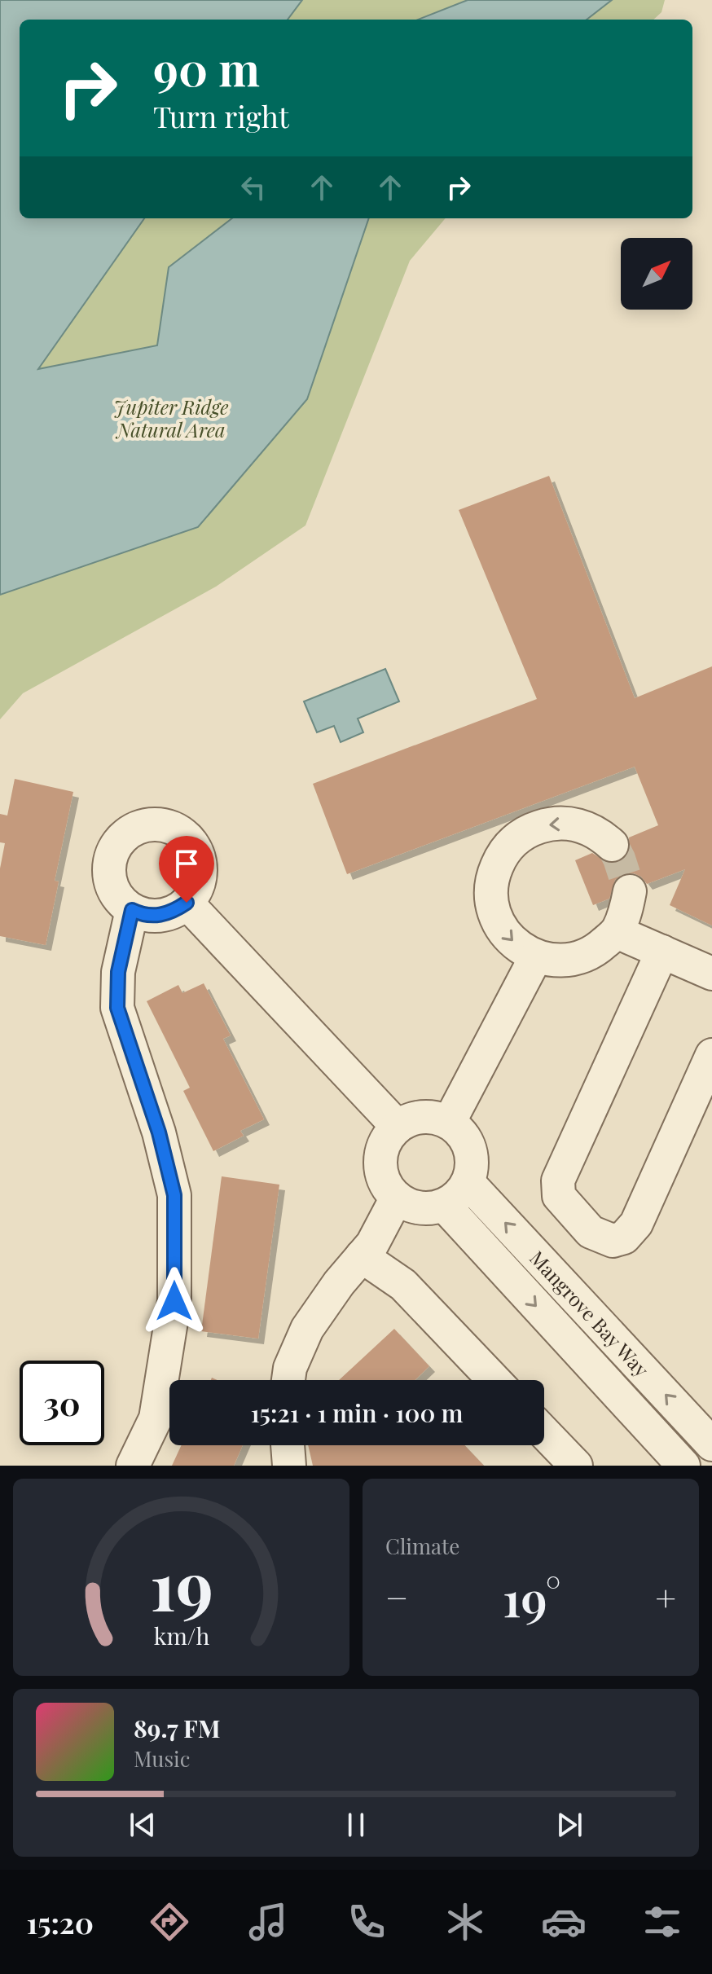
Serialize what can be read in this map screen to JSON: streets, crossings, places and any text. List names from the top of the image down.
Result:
{
  "streets": {
    "street": ["Mangrove Bay Way"]
  },
  "parks": ["Jupiter Ridge Natural Area"],
  "north": "top right",
  "page": {
    "turn": ["90 m", "Turn right"],
    "limit": "30",
    "trip": "15:21 · 1 min · 100 m",
    "tile": "Climate",
    "heat": ["−", "19°", "+"],
    "song": ["89.7 FM", "Music"],
    "tabs": "15:20",
    "gauge": ["19", "km/h"]
  }
}
